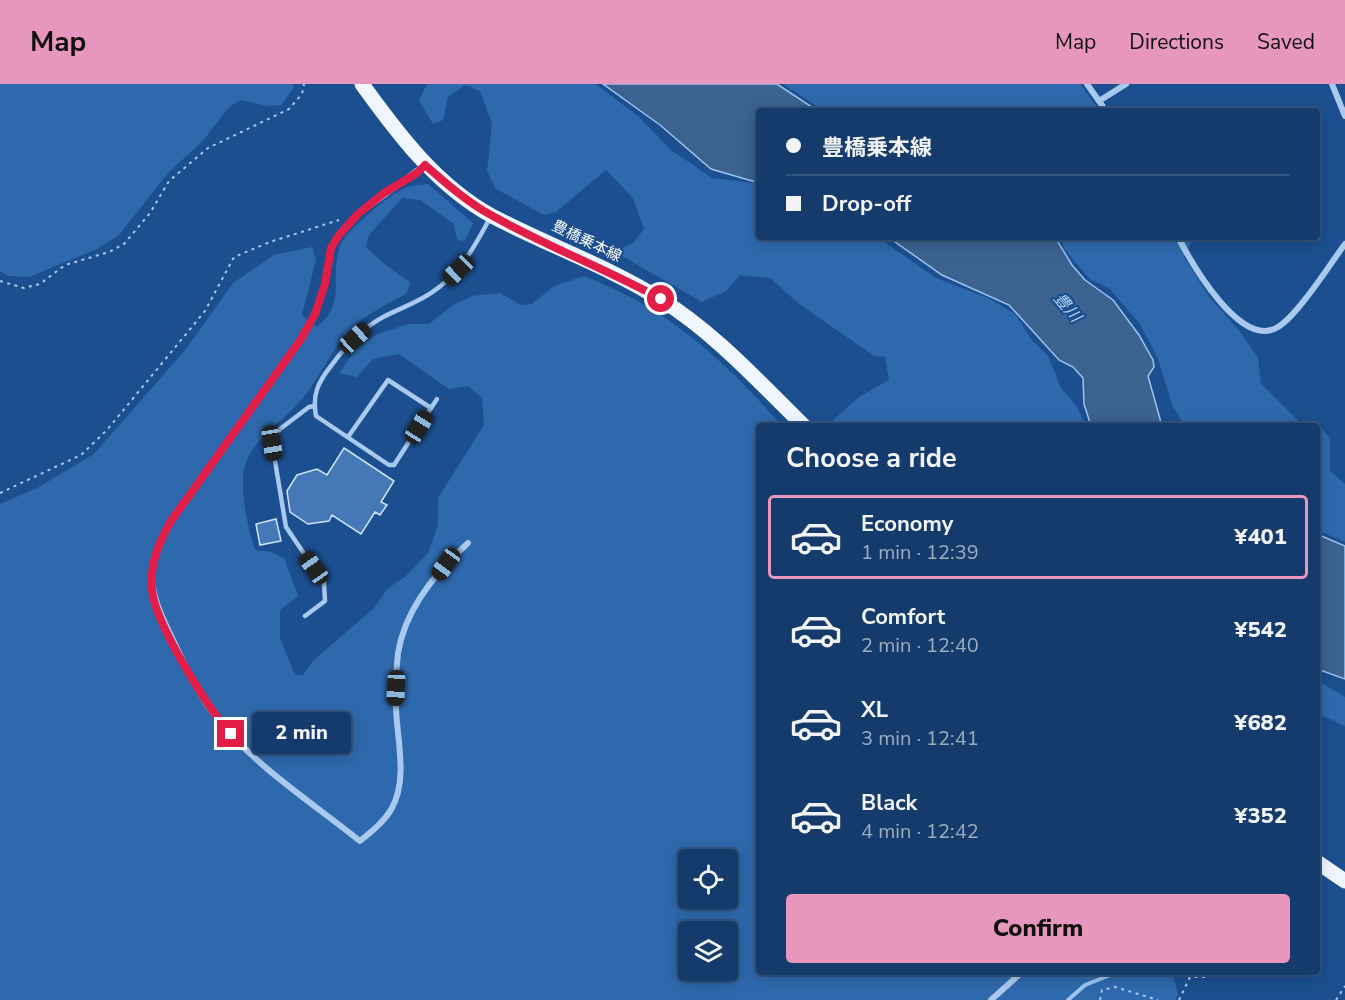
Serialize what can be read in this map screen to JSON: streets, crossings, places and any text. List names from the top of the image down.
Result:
{
  "streets": {
    "main road": ["豊橋乗本線"]
  },
  "water": ["豊川"],
  "page": {
    "header": "Map",
    "nav": ["Map", "Directions", "Saved"],
    "banner": ["豊橋乗本線", "Drop-off"],
    "heading": "Choose a ride",
    "list": [
      {
        "name": "Economy",
        "note": "1 min · 12:39",
        "value": "¥401"
      },
      {
        "name": "Comfort",
        "note": "2 min · 12:40",
        "value": "¥542"
      },
      {
        "name": "XL",
        "note": "3 min · 12:41",
        "value": "¥682"
      },
      {
        "name": "Black",
        "note": "4 min · 12:42",
        "value": "¥352"
      }
    ],
    "bubble": "2 min",
    "buttons": "Confirm"
  }
}
